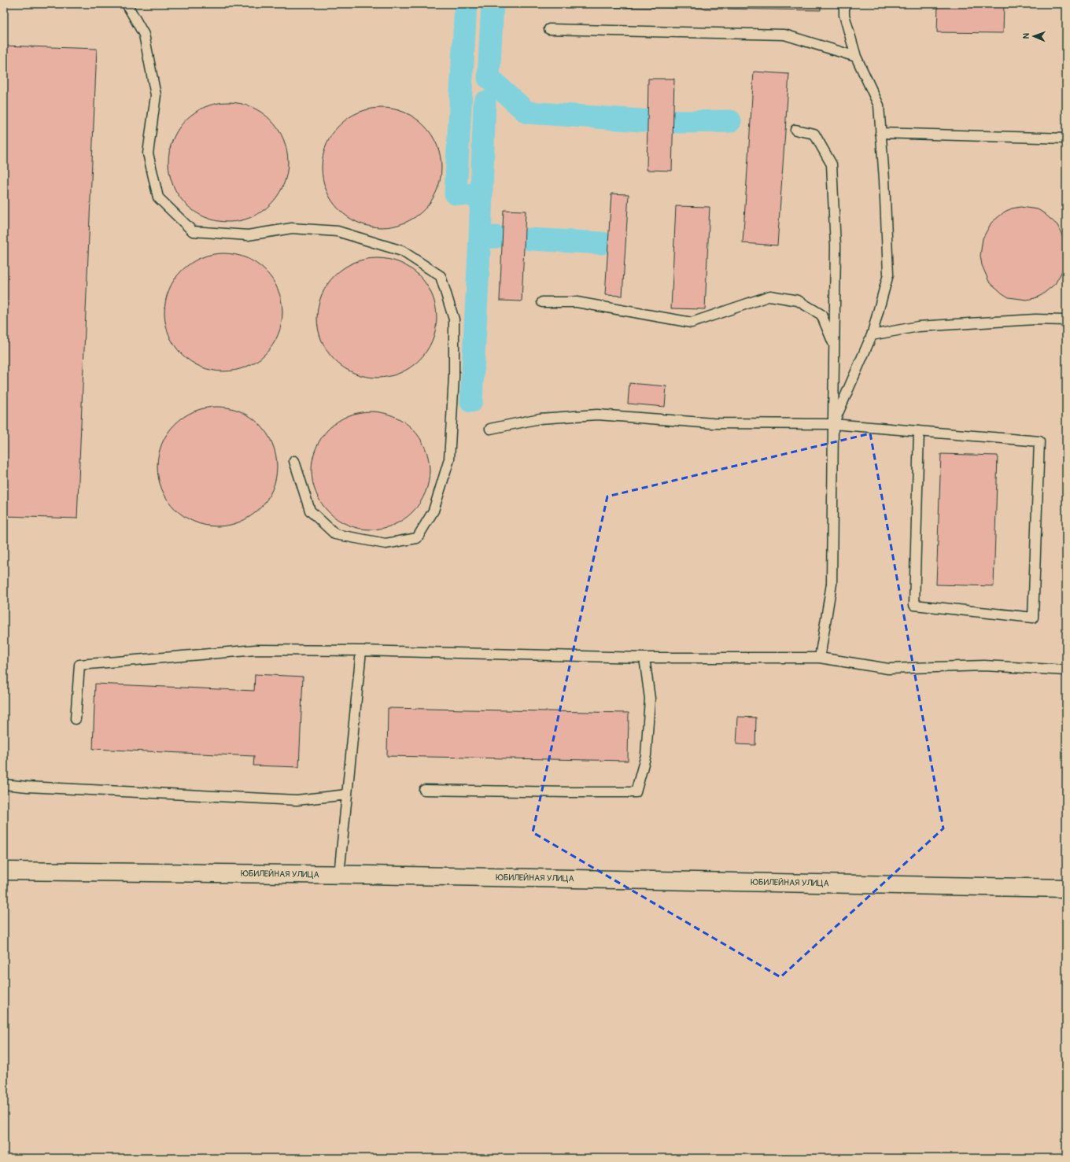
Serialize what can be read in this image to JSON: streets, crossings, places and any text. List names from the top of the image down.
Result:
{
  "streets": {
    "main road": ["ЮБИЛЕЙНАЯ УЛИЦА"]
  },
  "north": "left"
}
